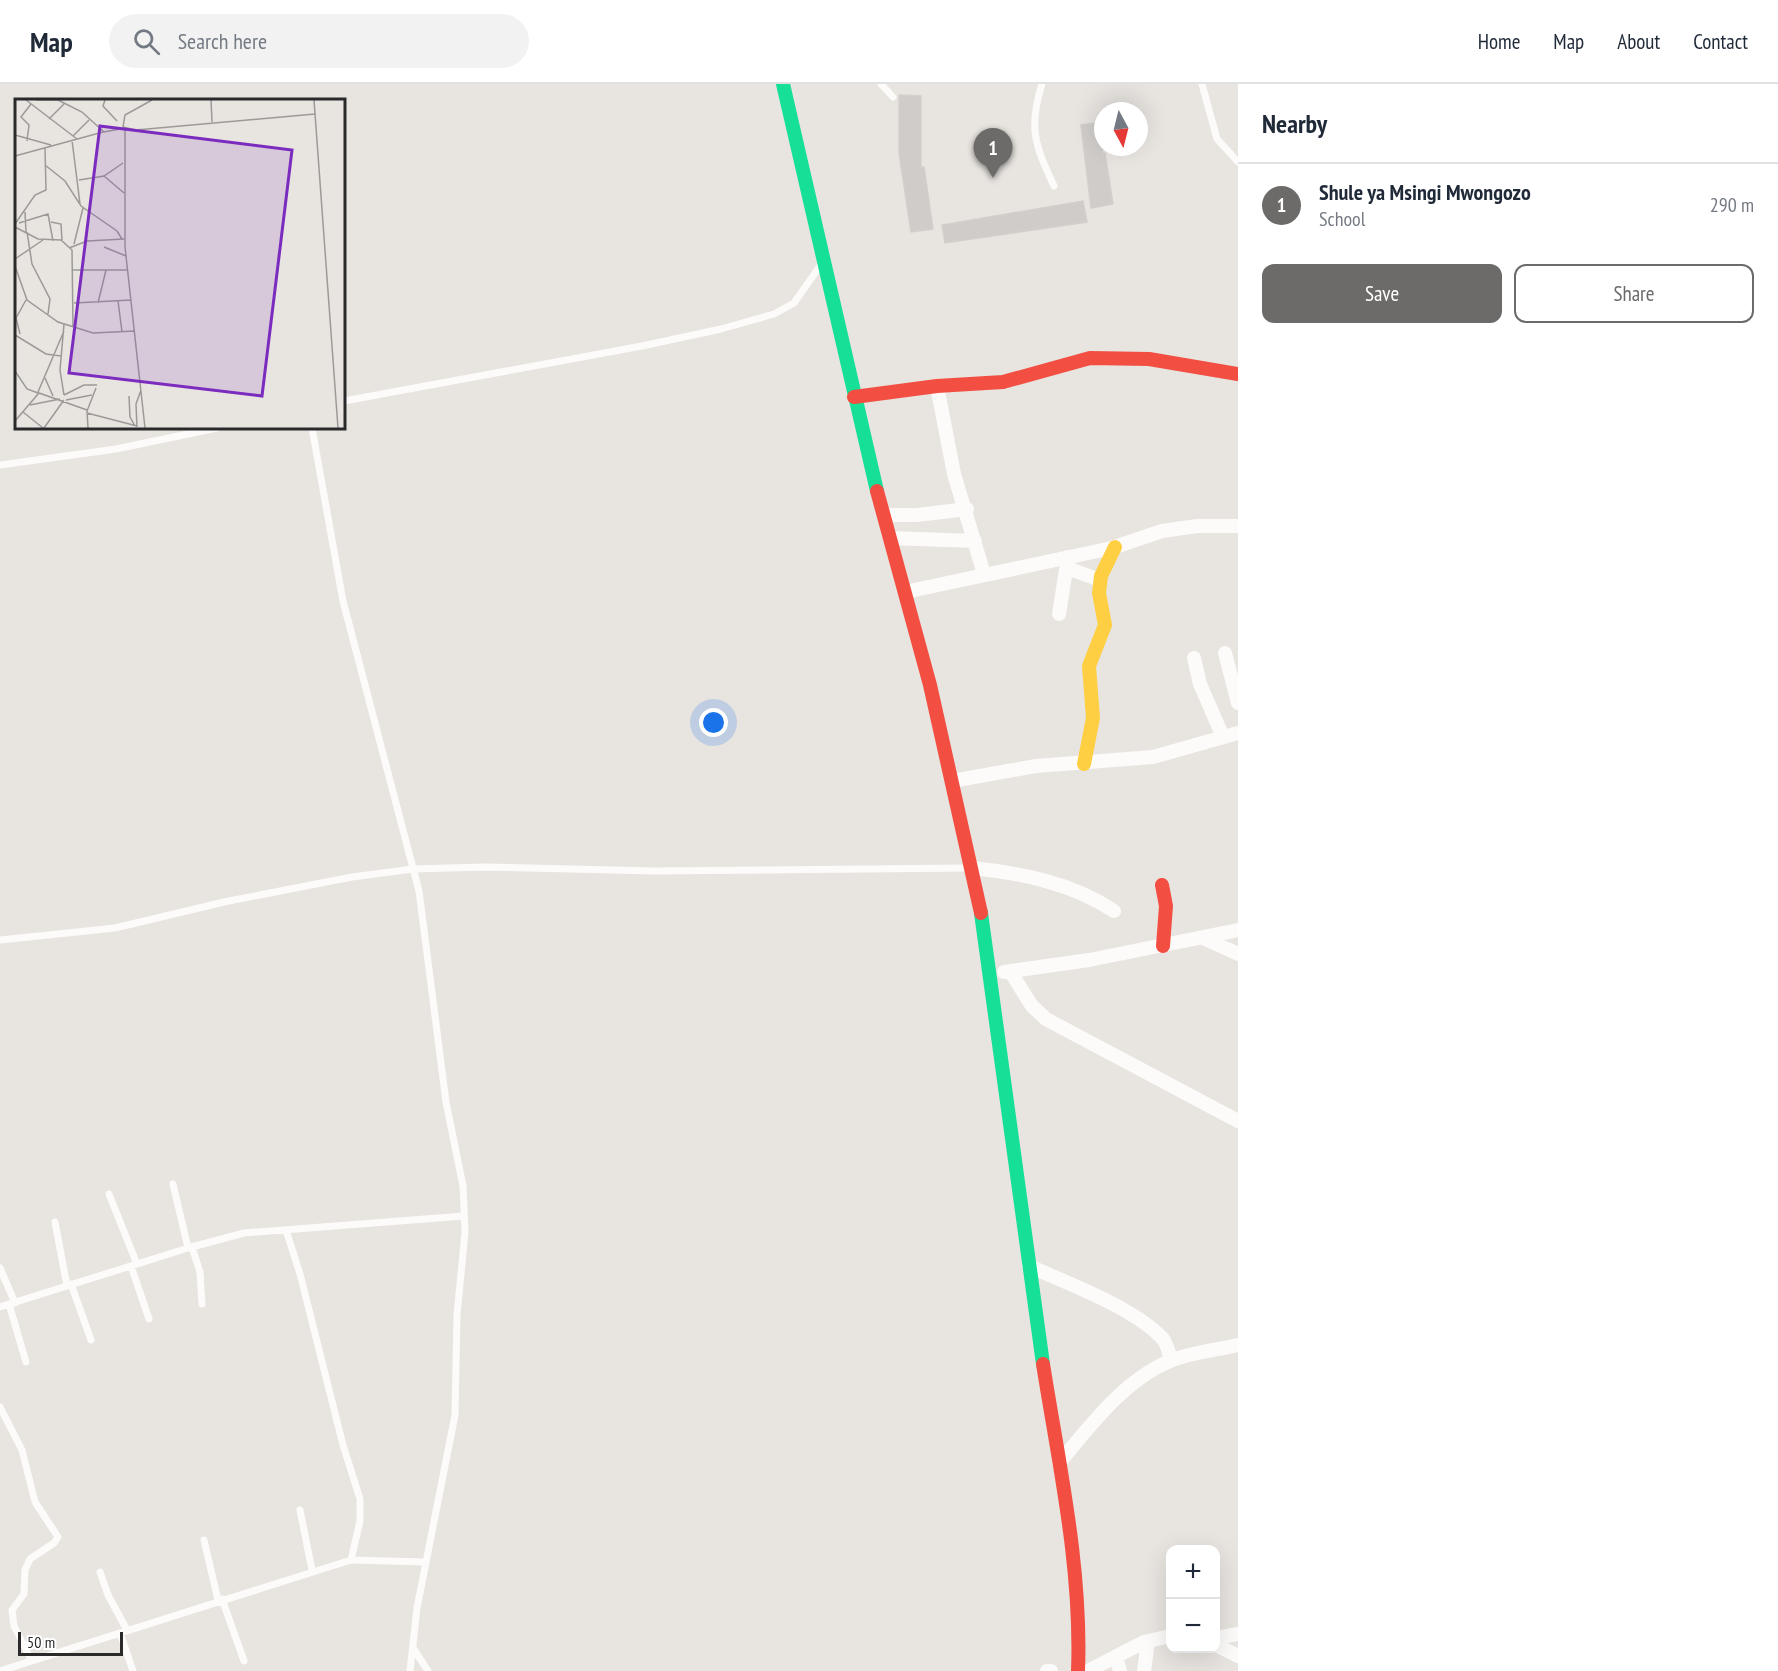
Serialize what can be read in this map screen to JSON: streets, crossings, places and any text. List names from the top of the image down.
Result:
{
  "scale_bar": "50 m",
  "north": "bottom",
  "page": {
    "header": "Map",
    "search": "Search here",
    "nav": [
      "Home",
      "Map",
      "About",
      "Contact"
    ],
    "heading": "Nearby",
    "pins": "1",
    "list": [
      {
        "mark": "1",
        "name": "Shule ya Msingi Mwongozo",
        "note": "School",
        "value": "290 m"
      }
    ],
    "buttons": ["Save", "Share"],
    "map_buttons": ["+", "−"],
    "scale": "50 m"
  }
}
